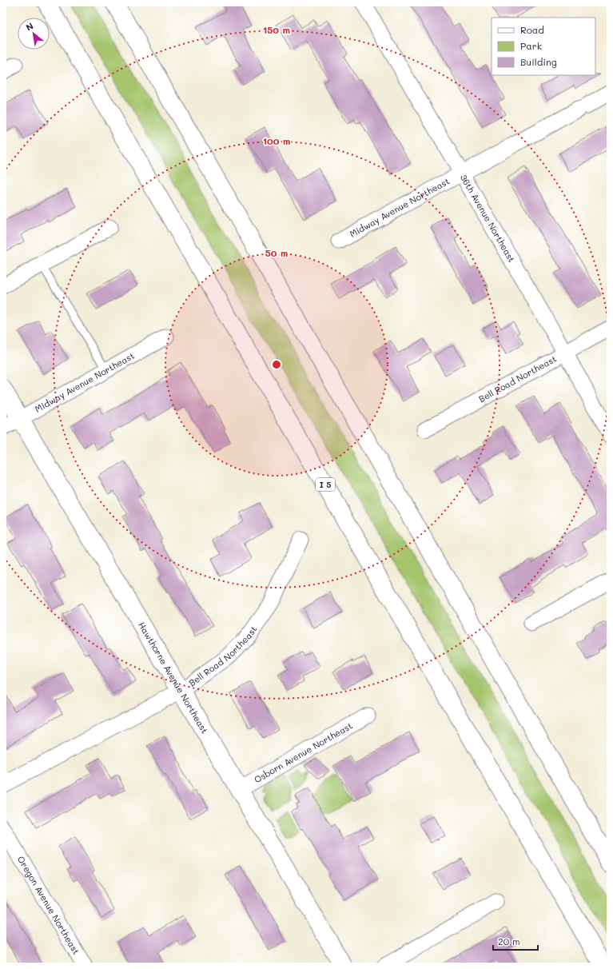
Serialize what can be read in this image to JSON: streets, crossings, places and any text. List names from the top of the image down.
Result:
{
  "streets": {
    "main road": ["I 5", "Hawthorne Avenue Northeast"],
    "street": [
      "Midway Avenue Northeast",
      "36th Avenue Northeast",
      "Bell Road Northeast",
      "Osborn Avenue Northeast",
      "Oregon Avenue Northeast"
    ]
  },
  "crossings": [
    ["Midway Avenue Northeast", "36th Avenue Northeast"],
    ["Midway Avenue Northeast", "Hawthorne Avenue Northeast"],
    ["36th Avenue Northeast", "Bell Road Northeast"],
    ["Bell Road Northeast", "Hawthorne Avenue Northeast"],
    ["Hawthorne Avenue Northeast", "Osborn Avenue Northeast"]
  ],
  "legend": ["Road", "Park", "Building"],
  "scale_bar": "20 m",
  "north": "top left",
  "rings": ["150 m", "100 m", "50 m"]
}
